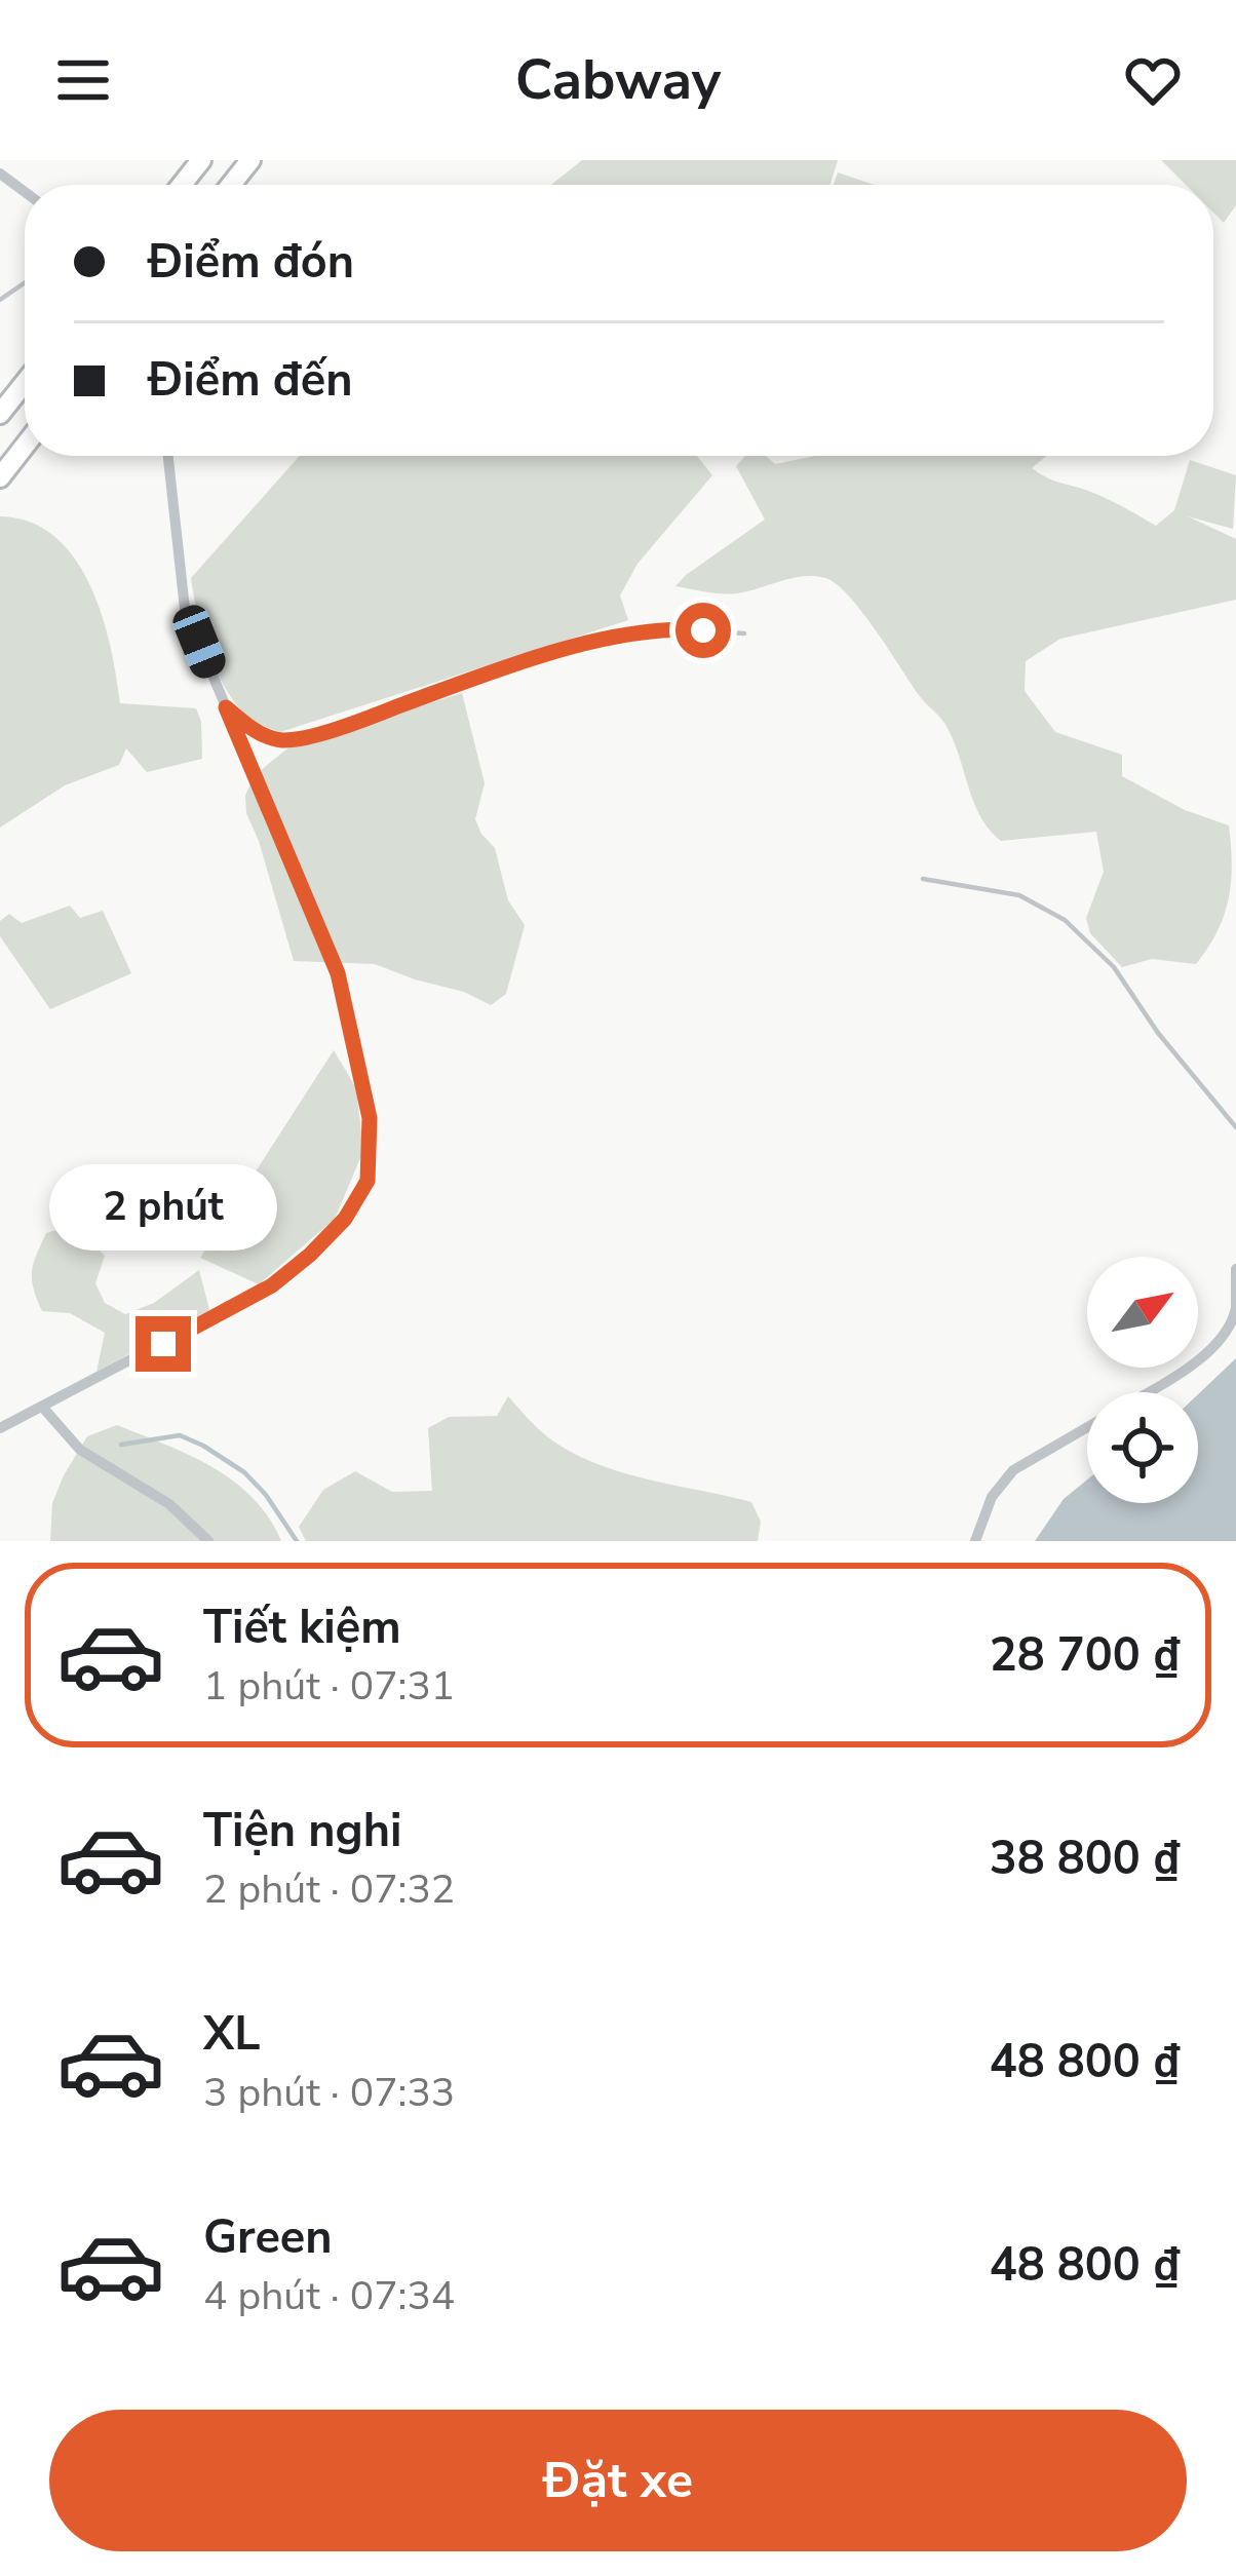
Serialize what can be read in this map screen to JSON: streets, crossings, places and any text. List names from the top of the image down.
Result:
{
  "north": "top right",
  "page": {
    "header": "Cabway",
    "banner": ["Điểm đón", "Điểm đến"],
    "bubble": "2 phút",
    "list": [
      {
        "name": "Tiết kiệm",
        "note": "1 phút · 07:31",
        "value": "28 700 ₫"
      },
      {
        "name": "Tiện nghi",
        "note": "2 phút · 07:32",
        "value": "38 800 ₫"
      },
      {
        "name": "XL",
        "note": "3 phút · 07:33",
        "value": "48 800 ₫"
      },
      {
        "name": "Green",
        "note": "4 phút · 07:34",
        "value": "48 800 ₫"
      }
    ],
    "buttons": "Đặt xe"
  }
}
